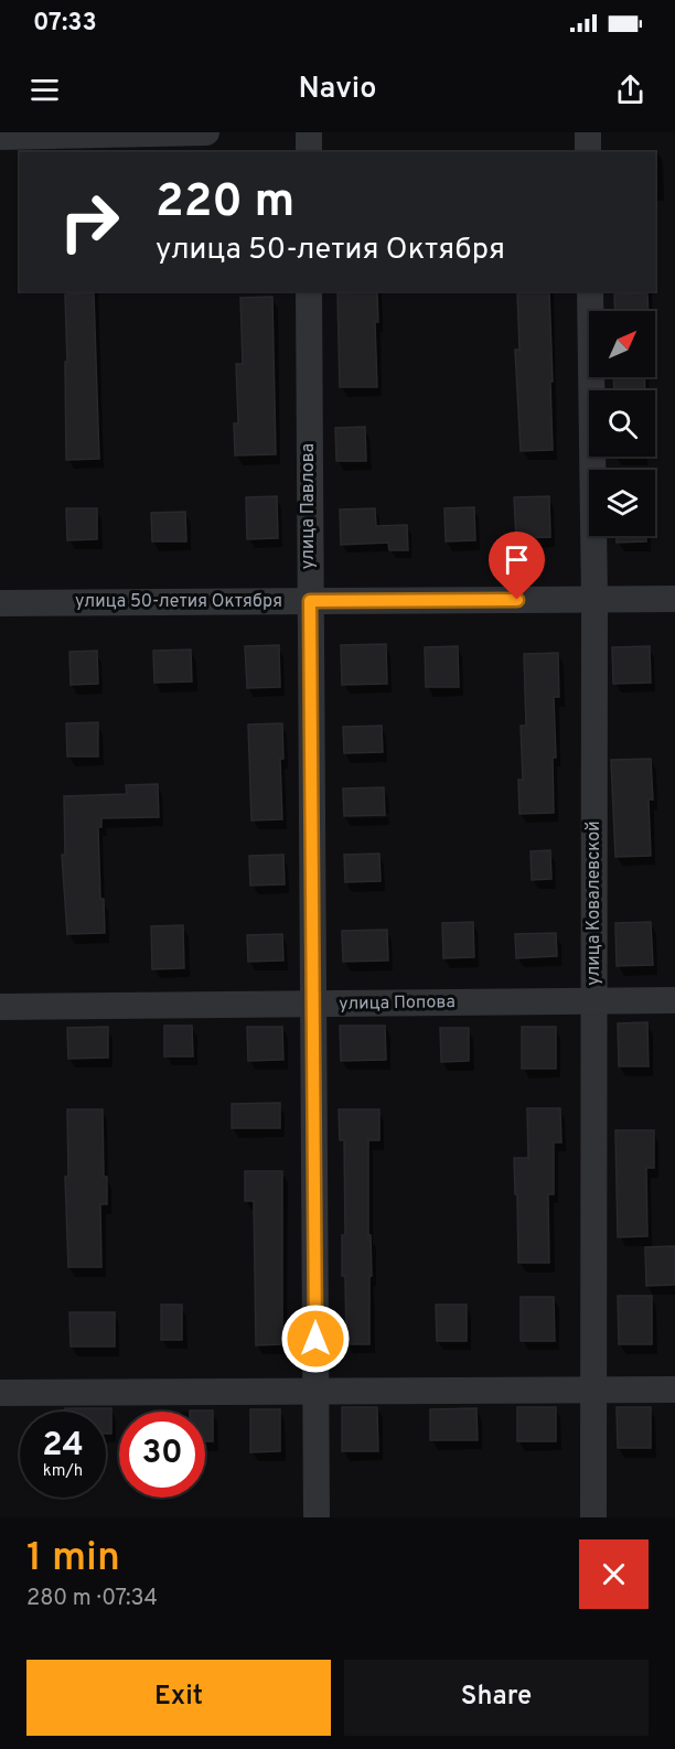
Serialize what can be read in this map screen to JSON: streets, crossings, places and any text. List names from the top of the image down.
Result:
{
  "streets": {
    "street": [
      "улица Павлова",
      "улица 50-летия Октября",
      "улица Ковалевской",
      "улица Попова"
    ]
  },
  "crossings": [
    ["улица Павлова", "улица 50-летия Октября"],
    ["улица Павлова", "улица Попова"],
    ["улица 50-летия Октября", "улица Ковалевской"],
    ["улица Ковалевской", "улица Попова"]
  ],
  "north": "top right",
  "page": {
    "status": "07:33",
    "header": "Navio",
    "turn": ["220 m", "улица 50-летия Октября"],
    "speed": "24 km/h",
    "limit": "30",
    "heading": ["1 min", "280 m · 07:34"],
    "buttons": ["Exit", "Share"]
  }
}
